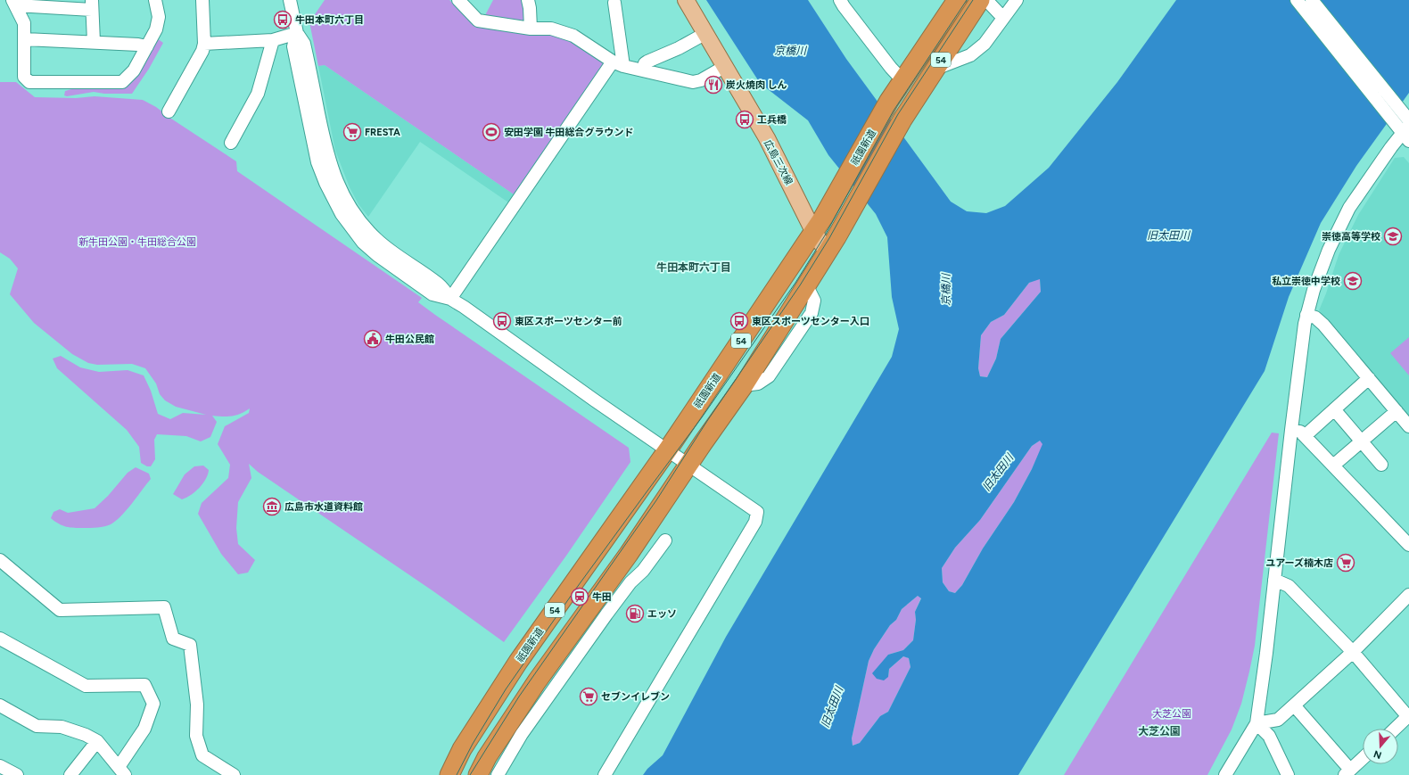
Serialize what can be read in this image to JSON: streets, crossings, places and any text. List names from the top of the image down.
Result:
{
  "streets": {
    "highway": ["54", "祇園新道"],
    "main road": ["広島三次線"]
  },
  "crossings": [
    ["54", "広島三次線"],
    ["祇園新道", "広島三次線"]
  ],
  "districts": ["牛田本町六丁目", "大芝公園"],
  "water": ["京橋川", "旧太田川"],
  "parks": ["新牛田公園・牛田総合公園", "大芝公園"],
  "places": {
    "bus stop": [
      "牛田本町六丁目",
      "工兵橋",
      "東区スポーツセンター前",
      "東区スポーツセンター入口"
    ],
    "restaurant": ["炭火焼肉 しん"],
    "supermarket": ["FRESTA", "ユアーズ楠木店", "セブンイレブン"],
    "sports": ["安田学園 牛田総合グラウンド"],
    "school or university": ["崇徳高等学校", "私立崇徳中学校"],
    "public building": ["牛田公民館"],
    "museum": ["広島市水道資料館"],
    "station": ["牛田"],
    "fuel station": ["エッソ"]
  },
  "north": "bottom"
}
